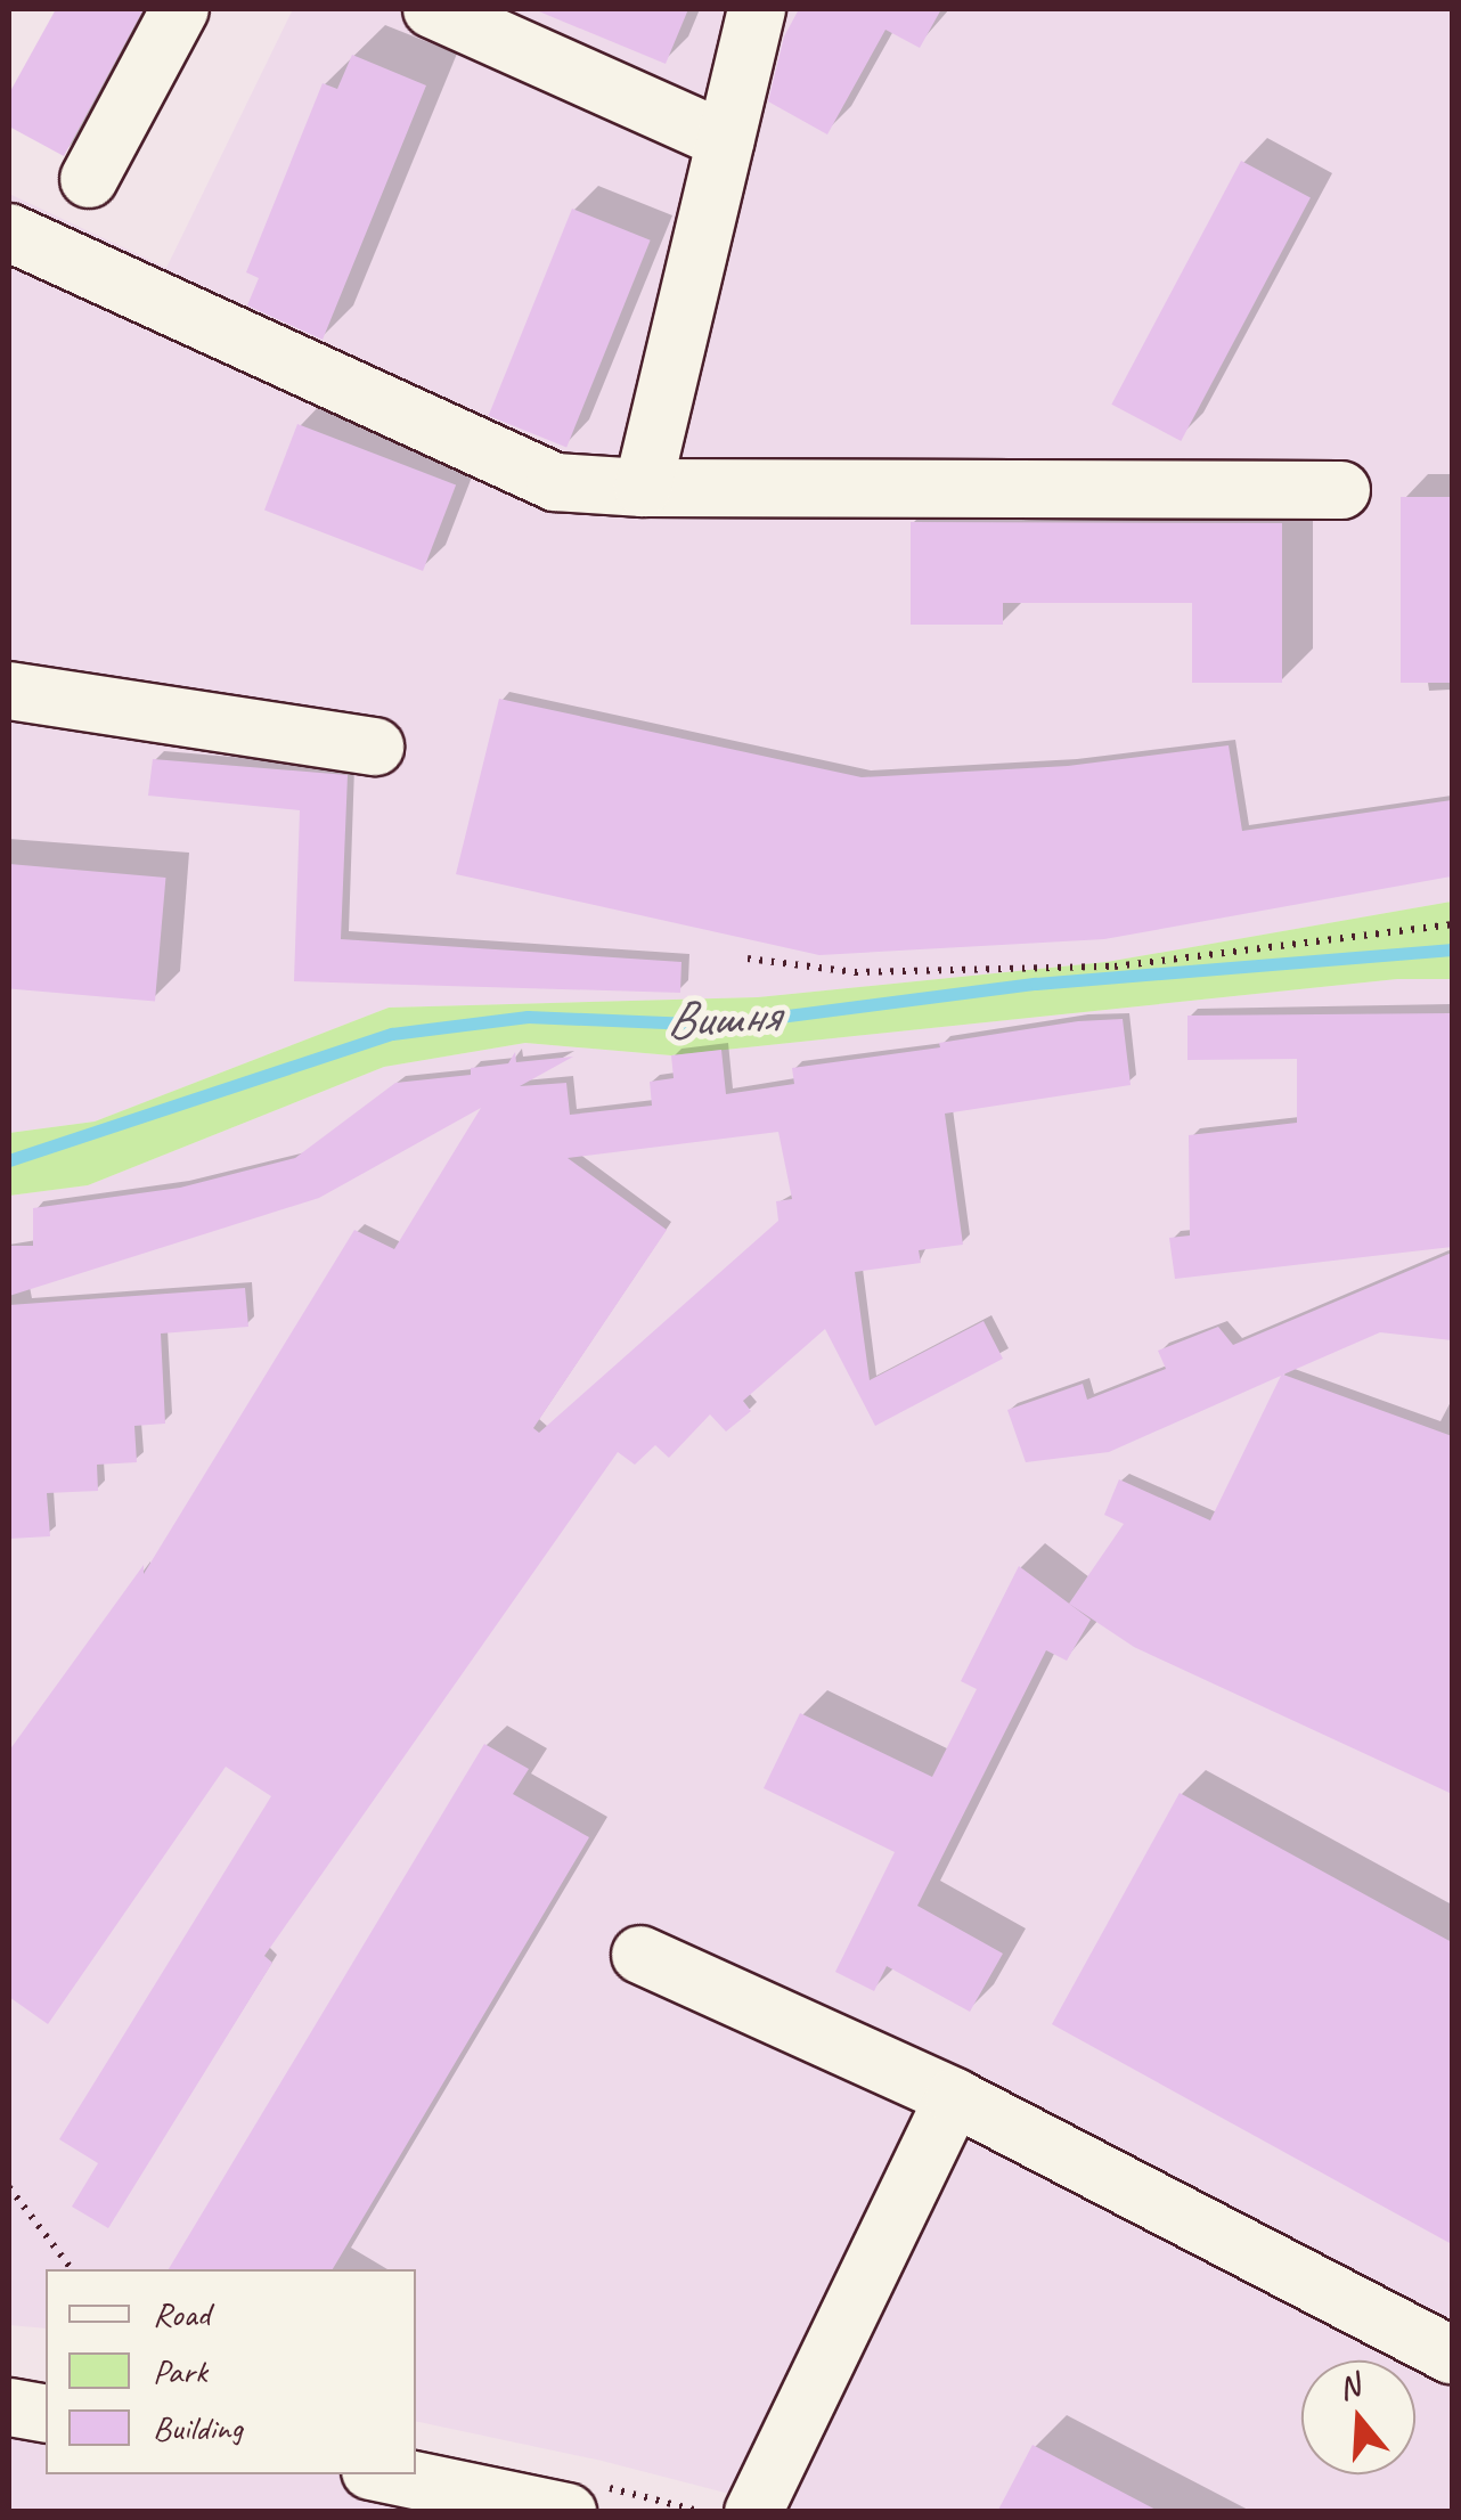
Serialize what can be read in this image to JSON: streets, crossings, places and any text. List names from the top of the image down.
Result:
{
  "water": ["Вишня"],
  "legend": ["Road", "Park", "Building"],
  "north": "top"
}
